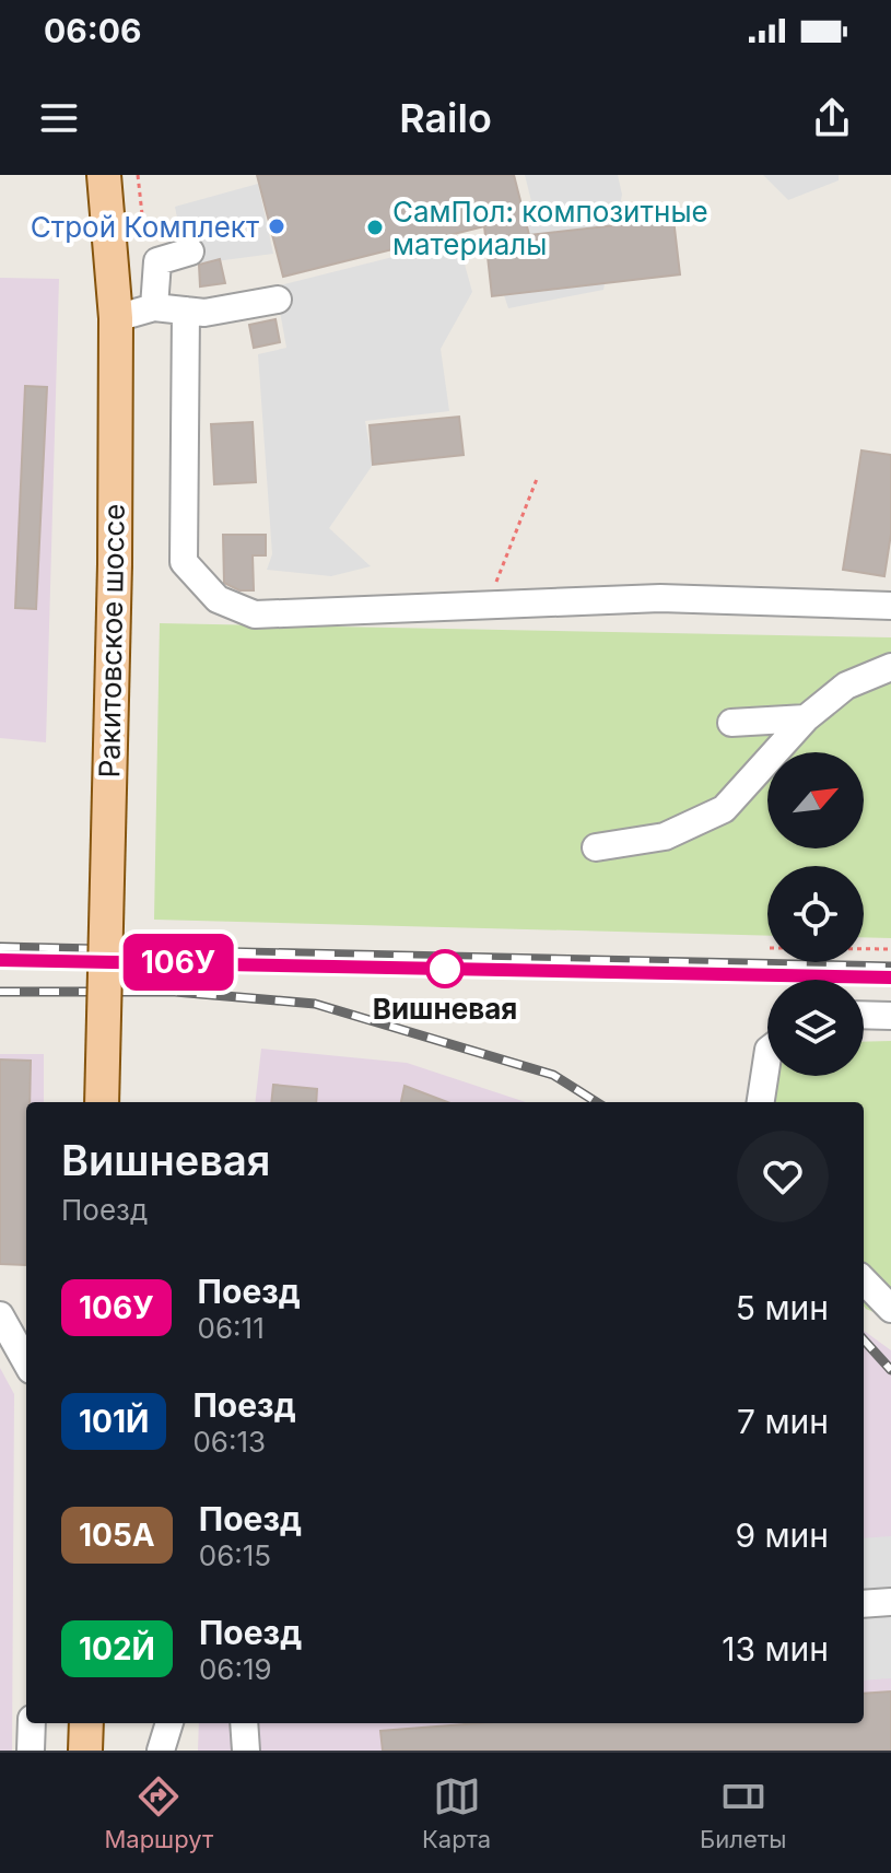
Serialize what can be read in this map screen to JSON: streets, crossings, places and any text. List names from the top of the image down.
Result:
{
  "streets": {
    "main road": ["Ракитовское шоссе"]
  },
  "places": ["Строй Комплект", "СамПол: композитные материалы", "Вишневая"],
  "north": "top right",
  "page": {
    "status": "06:06",
    "header": "Railo",
    "on_map": "106У",
    "heading": ["Вишневая", "Поезд"],
    "list": [
      {
        "mark": "106У",
        "name": "Поезд",
        "note": "06:11",
        "value": "5 мин"
      },
      {
        "mark": "101Й",
        "name": "Поезд",
        "note": "06:13",
        "value": "7 мин"
      },
      {
        "mark": "105А",
        "name": "Поезд",
        "note": "06:15",
        "value": "9 мин"
      },
      {
        "mark": "102Й",
        "name": "Поезд",
        "note": "06:19",
        "value": "13 мин"
      }
    ],
    "tabs": ["Маршрут", "Карта", "Билеты"]
  }
}
